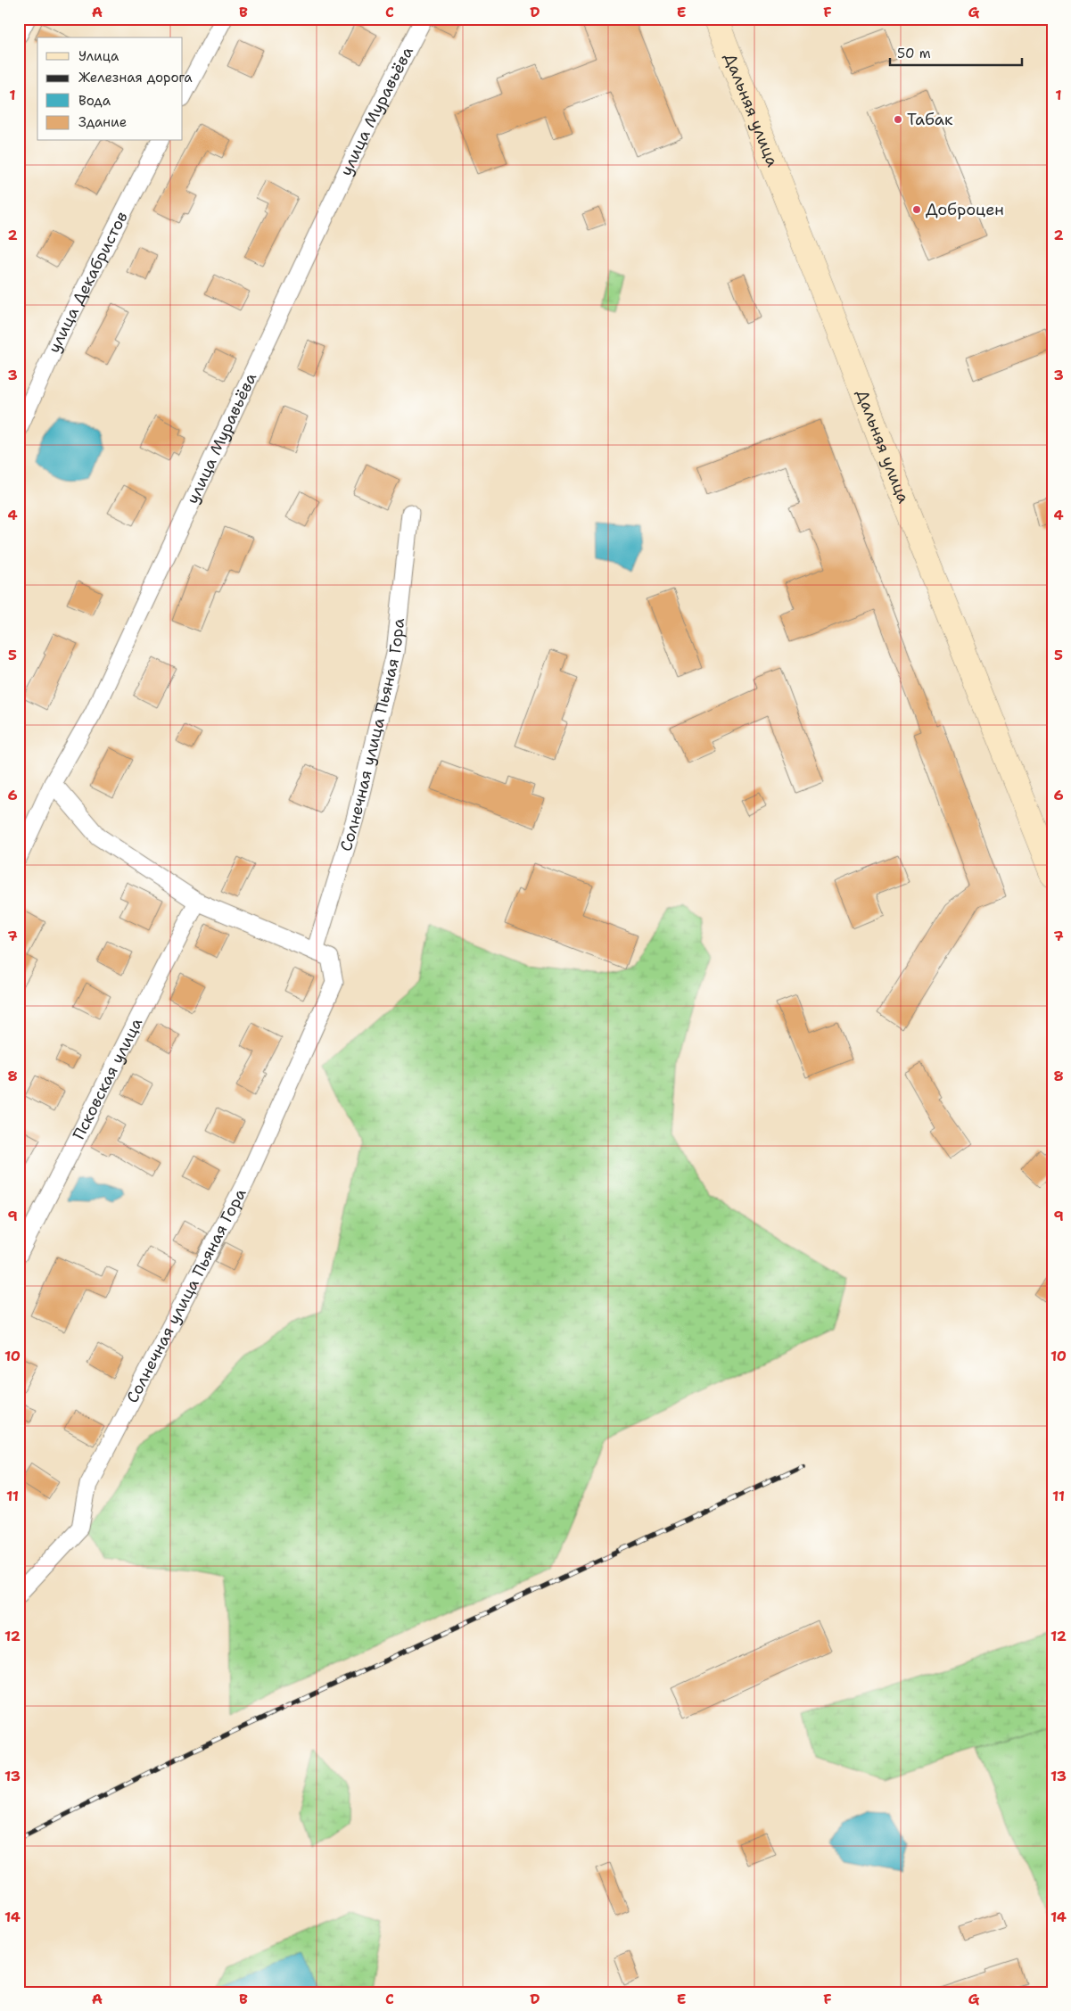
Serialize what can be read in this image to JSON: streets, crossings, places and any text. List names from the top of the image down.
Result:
{
  "streets": {
    "main road": ["Дальняя улица"],
    "street": [
      "улица Муравьёва",
      "улица Декабристов",
      "Солнечная улица Пьяная Гора",
      "Псковская улица"
    ]
  },
  "places": ["Табак", "Доброцен"],
  "legend": [
    "Улица",
    "Железная дорога",
    "Вода",
    "Здание"
  ],
  "scale_bar": "50 m",
  "grid": {
    "columns": [
      "A",
      "B",
      "C",
      "D",
      "E",
      "F",
      "G"
    ],
    "rows": [
      "1",
      "2",
      "3",
      "4",
      "5",
      "6",
      "7",
      "8",
      "9",
      "10",
      "11",
      "12",
      "13",
      "14"
    ]
  }
}
